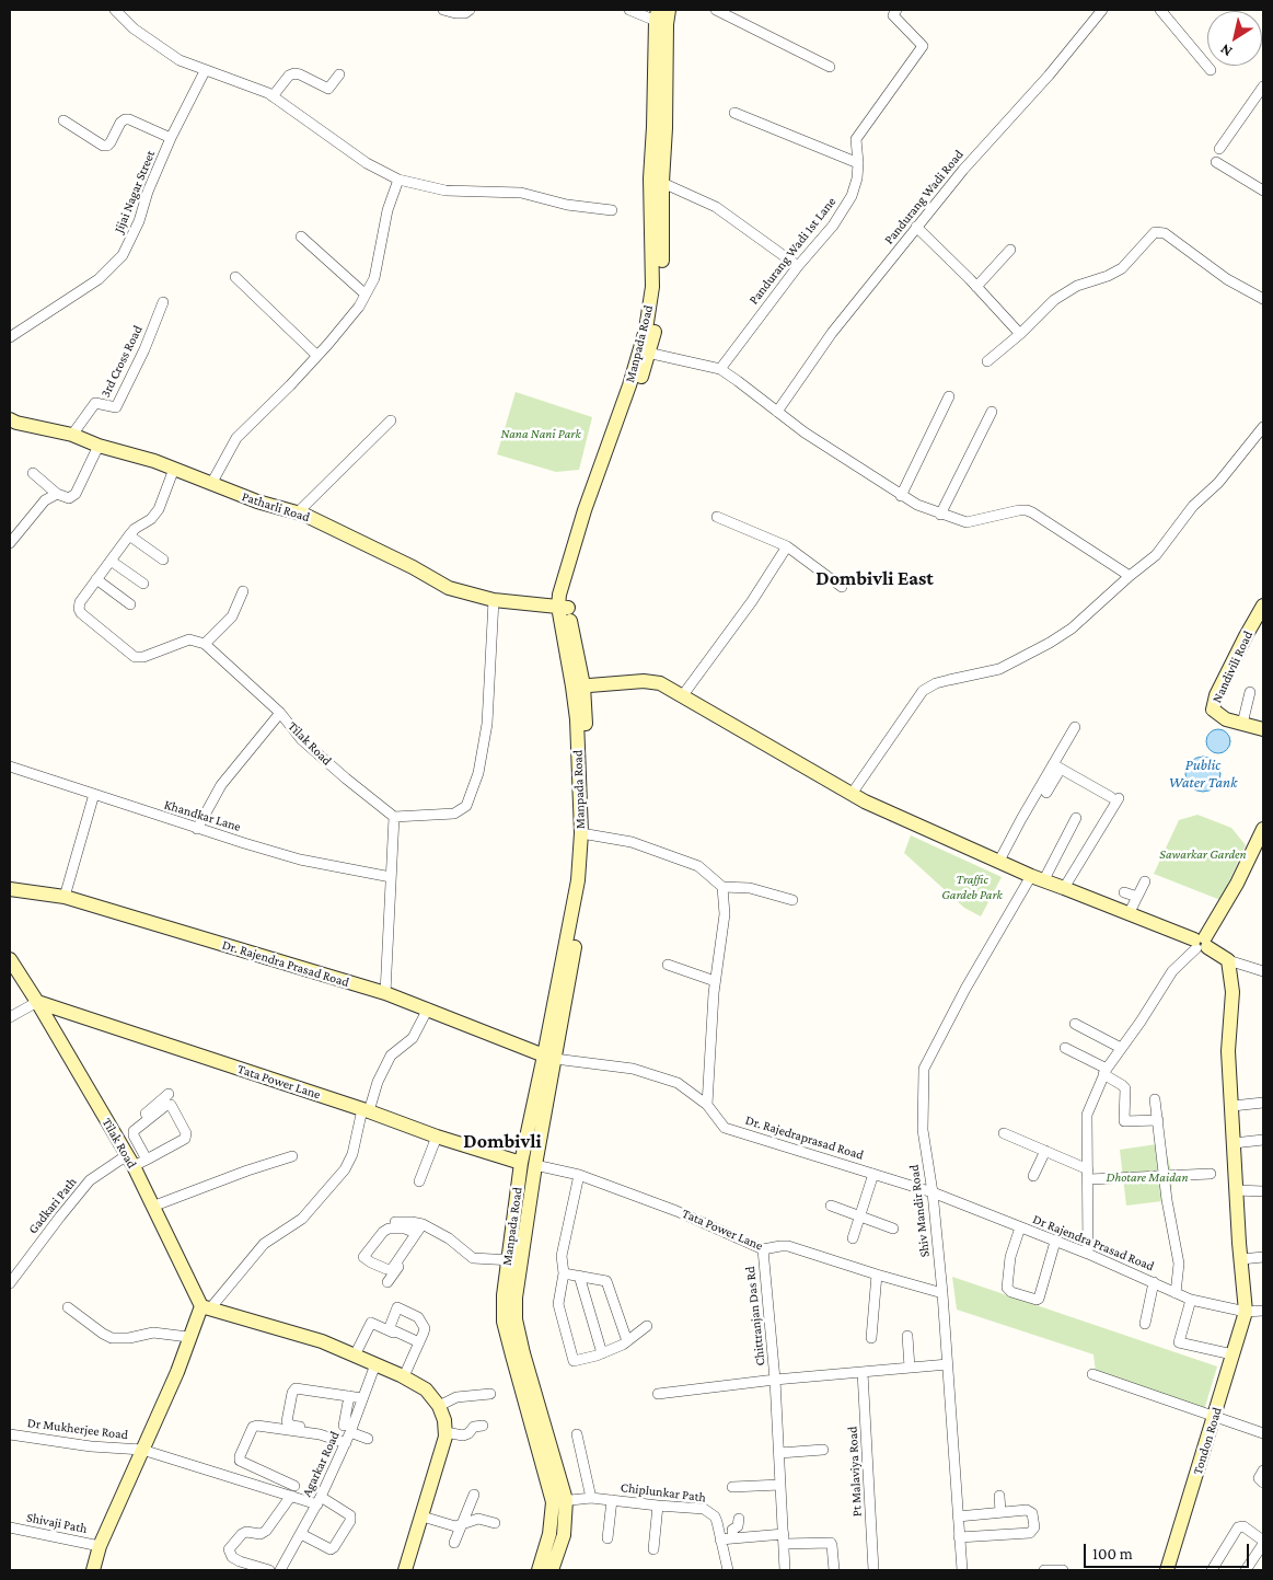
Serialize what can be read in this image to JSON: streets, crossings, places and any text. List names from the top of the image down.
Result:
{
  "streets": {
    "street": [
      "Jijai Nagar Street",
      "Pandurang Wadi Road",
      "Pandurang Wadi 1st Lane",
      "Manpada Road",
      "3rd Cross Road",
      "Patharli Road",
      "Nandivili Road",
      "Tilak Road",
      "Khandkar Lane",
      "Dr. Rajendra Prasad Road",
      "Tata Power Lane",
      "Dr. Rajedraprasad Road",
      "Gadkari Path",
      "Shiv Mandir Road",
      "Dr Rajendra Prasad Road",
      "Chittranjan Das Rd",
      "Dr Mukherjee Road",
      "Tondon Road",
      "Agarkar Road",
      "Pt Malaviya Road",
      "Chiplunkar Path",
      "Shivaji Path"
    ]
  },
  "crossings": [
    ["Manpada Road", "Patharli Road"],
    ["Manpada Road", "Dr. Rajendra Prasad Road"],
    ["Manpada Road", "Tata Power Lane"],
    ["Manpada Road", "Dr. Rajedraprasad Road"],
    ["Manpada Road", "Chiplunkar Path"],
    ["3rd Cross Road", "Patharli Road"],
    ["Tilak Road", "Tata Power Lane"],
    ["Tilak Road", "Gadkari Path"],
    ["Dr. Rajendra Prasad Road", "Dr. Rajedraprasad Road"],
    ["Tata Power Lane", "Shiv Mandir Road"],
    ["Tata Power Lane", "Chittranjan Das Rd"],
    ["Dr. Rajedraprasad Road", "Shiv Mandir Road"],
    ["Dr. Rajedraprasad Road", "Dr Rajendra Prasad Road"],
    ["Shiv Mandir Road", "Dr Rajendra Prasad Road"],
    ["Dr Rajendra Prasad Road", "Tondon Road"],
    ["Dr Mukherjee Road", "Agarkar Road"]
  ],
  "districts": ["Dombivli East", "Dombivli"],
  "water": ["Public Water Tank"],
  "parks": [
    "Nana Nani Park",
    "Sawarkar Garden",
    "Traffic Gardeb Park",
    "Dhotare Maidan"
  ],
  "scale_bar": "100 m",
  "north": "bottom left"
}
